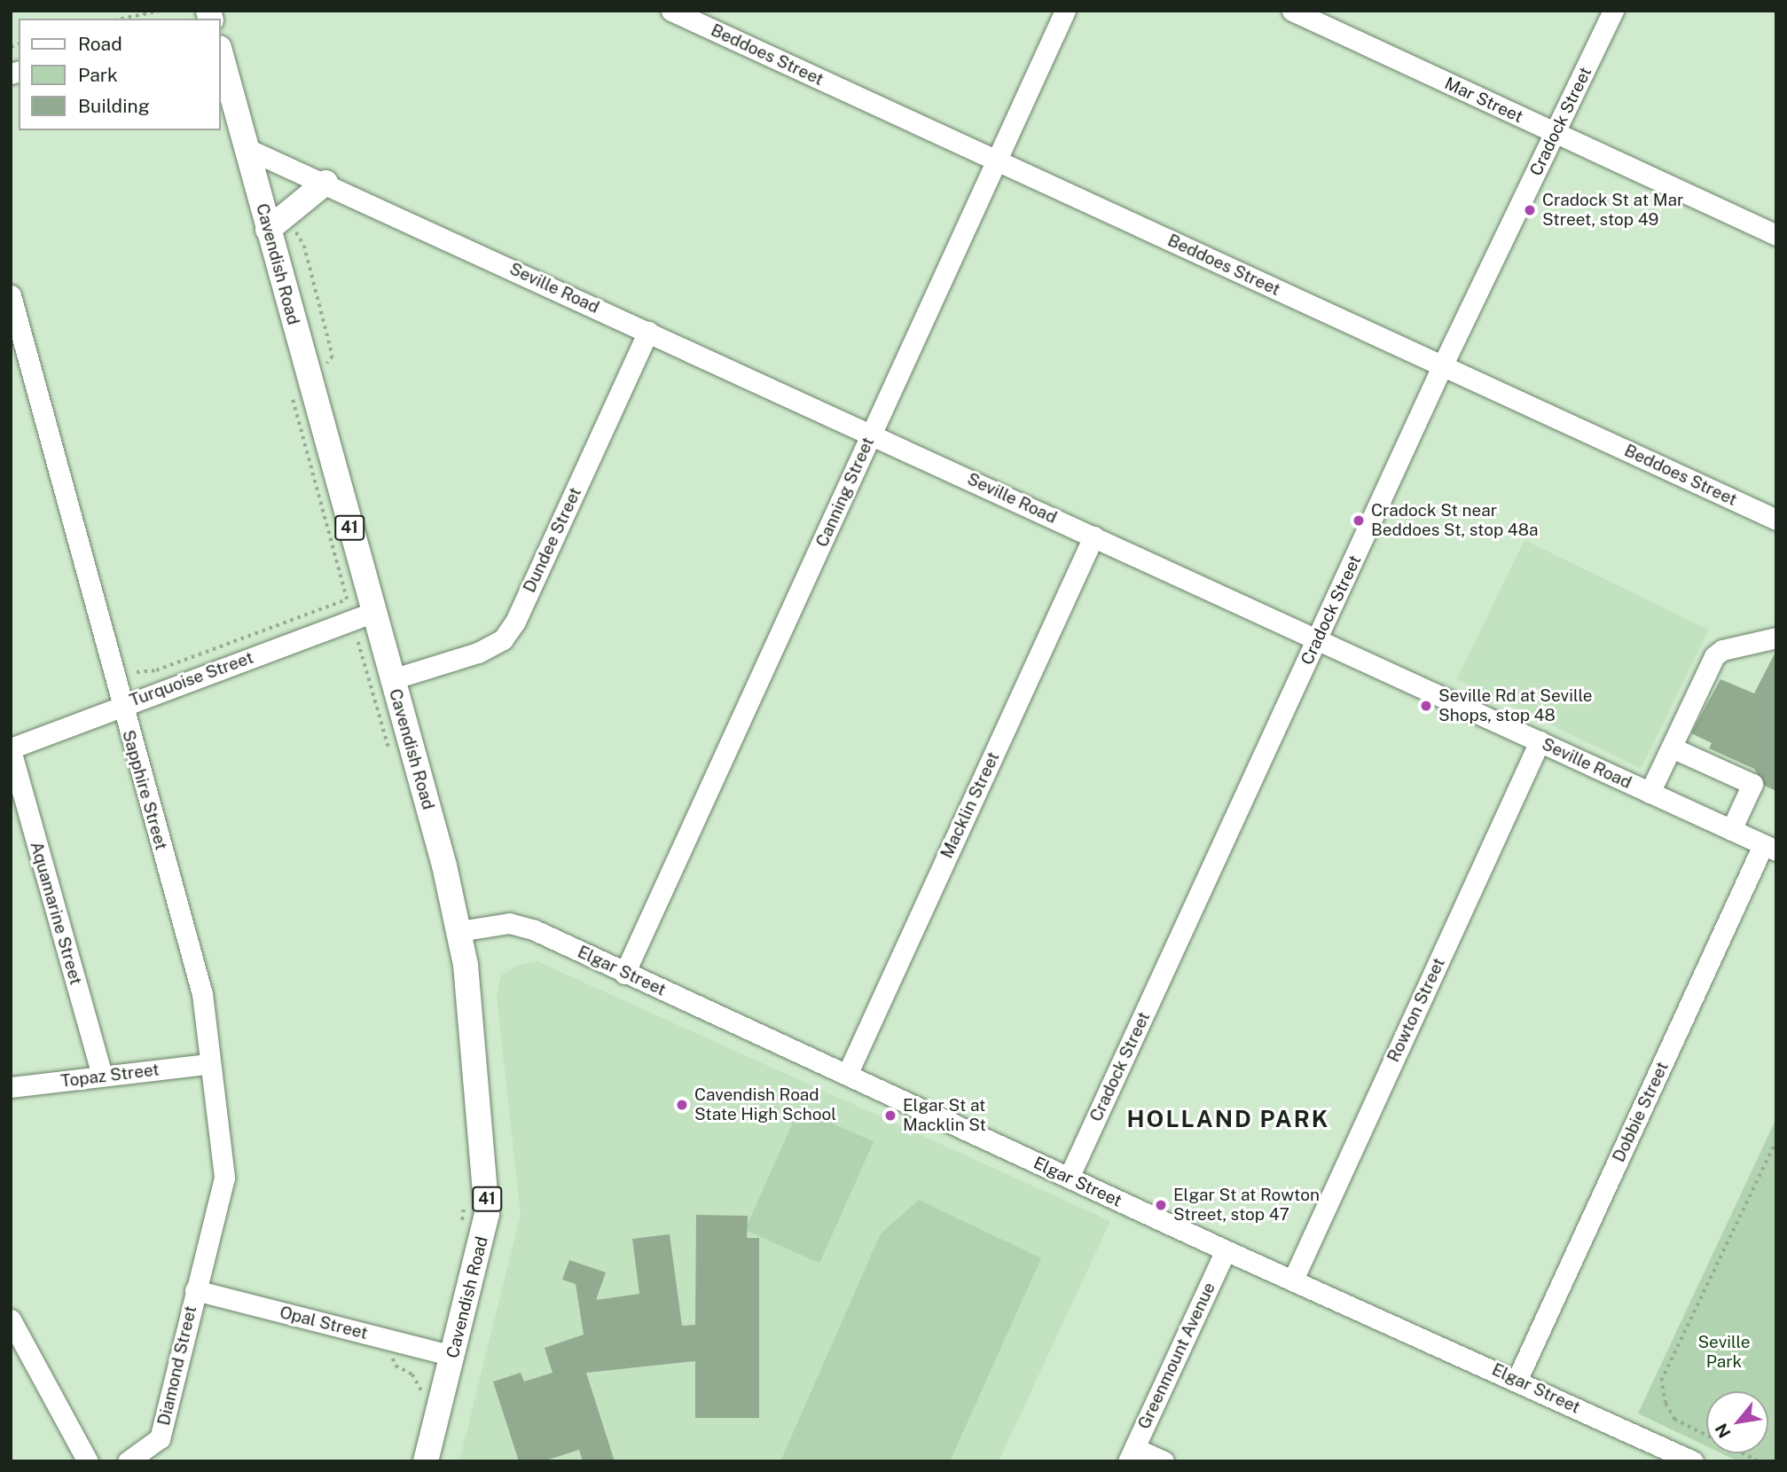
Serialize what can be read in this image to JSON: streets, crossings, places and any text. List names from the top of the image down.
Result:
{
  "streets": {
    "main road": ["Cavendish Road", "41"],
    "street": [
      "Beddoes Street",
      "Mar Street",
      "Cradock Street",
      "Seville Road",
      "Canning Street",
      "Dundee Street",
      "Turquoise Street",
      "Sapphire Street",
      "Macklin Street",
      "Aquamarine Street",
      "Elgar Street",
      "Rowton Street",
      "Topaz Street",
      "Dobbie Street",
      "Opal Street",
      "Greenmount Avenue",
      "Diamond Street"
    ]
  },
  "crossings": [
    ["Beddoes Street", "Cradock Street"],
    ["Beddoes Street", "Canning Street"],
    ["Mar Street", "Cradock Street"],
    ["Cradock Street", "Seville Road"],
    ["Cradock Street", "Elgar Street"],
    ["Cavendish Road", "Seville Road"],
    ["Cavendish Road", "Dundee Street"],
    ["Cavendish Road", "Turquoise Street"],
    ["Cavendish Road", "Elgar Street"],
    ["Cavendish Road", "Opal Street"],
    ["Seville Road", "Canning Street"],
    ["Seville Road", "Dundee Street"],
    ["Seville Road", "Macklin Street"],
    ["Seville Road", "Rowton Street"],
    ["Seville Road", "Dobbie Street"],
    ["Canning Street", "Elgar Street"],
    ["Turquoise Street", "Sapphire Street"],
    ["Turquoise Street", "Aquamarine Street"],
    ["Sapphire Street", "Topaz Street"],
    ["Sapphire Street", "Opal Street"],
    ["Sapphire Street", "Diamond Street"],
    ["Macklin Street", "Elgar Street"],
    ["Aquamarine Street", "Topaz Street"],
    ["Elgar Street", "Rowton Street"],
    ["Elgar Street", "Dobbie Street"],
    ["Elgar Street", "Greenmount Avenue"],
    ["Opal Street", "Diamond Street"]
  ],
  "districts": ["HOLLAND PARK"],
  "parks": ["Seville Park"],
  "places": [
    "Cradock St at Mar Street, stop 49",
    "Cradock St near Beddoes St, stop 48a",
    "Seville Rd at Seville Shops, stop 48",
    "Cavendish Road State High School",
    "Elgar St at Macklin St",
    "Elgar St at Rowton Street, stop 47"
  ],
  "legend": ["Road", "Park", "Building"],
  "north": "bottom left"
}
